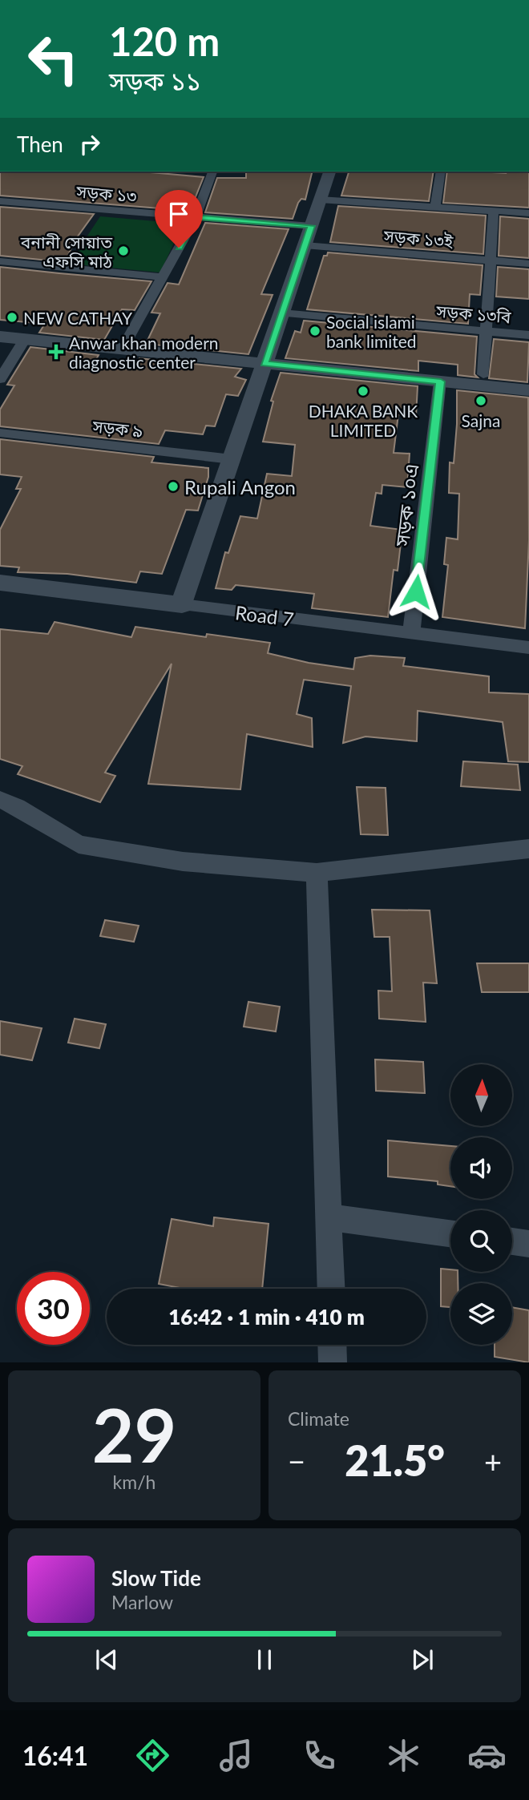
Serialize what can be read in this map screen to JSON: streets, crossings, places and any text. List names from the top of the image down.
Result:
{
  "streets": {
    "main road": ["Road 7"],
    "street": [
      "সড়ক ১৩",
      "সড়ক ১৩ই",
      "সড়ক ১৩বি",
      "সড়ক ৯",
      "সড়ক ১০এ"
    ]
  },
  "crossings": [
    ["সড়ক ১০এ", "Road 7"]
  ],
  "places": {
    "other": [
      "বনানী সোয়াত এফসি মাঠ",
      "NEW CATHAY",
      "Social islami bank limited",
      "DHAKA BANK LIMITED",
      "Sajna",
      "Rupali Angon"
    ],
    "health": ["Anwar khan modern diagnostic center"]
  },
  "north": "top",
  "page": {
    "turn": ["120 m", "সড়ক ১১"],
    "then": "Then",
    "limit": "30",
    "trip": "16:42 · 1 min · 410 m",
    "tile": [
      ["29", "km/h"],
      "Climate"
    ],
    "heat": ["−", "21.5°", "+"],
    "song": ["Slow Tide", "Marlow"],
    "tabs": "16:41"
  }
}
